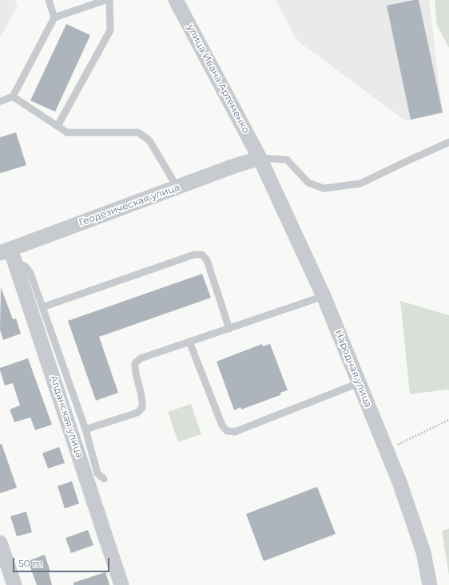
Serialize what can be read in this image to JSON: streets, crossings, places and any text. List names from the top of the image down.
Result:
{
  "streets": {
    "street": [
      "улица Ивана Артеменко",
      "Геодезическая улица",
      "Народная улица",
      "Алданская улица"
    ]
  },
  "crossings": [
    ["улица Ивана Артеменко", "Геодезическая улица"],
    ["улица Ивана Артеменко", "Народная улица"],
    ["Геодезическая улица", "Народная улица"],
    ["Геодезическая улица", "Алданская улица"]
  ],
  "scale_bar": "50 m"
}
